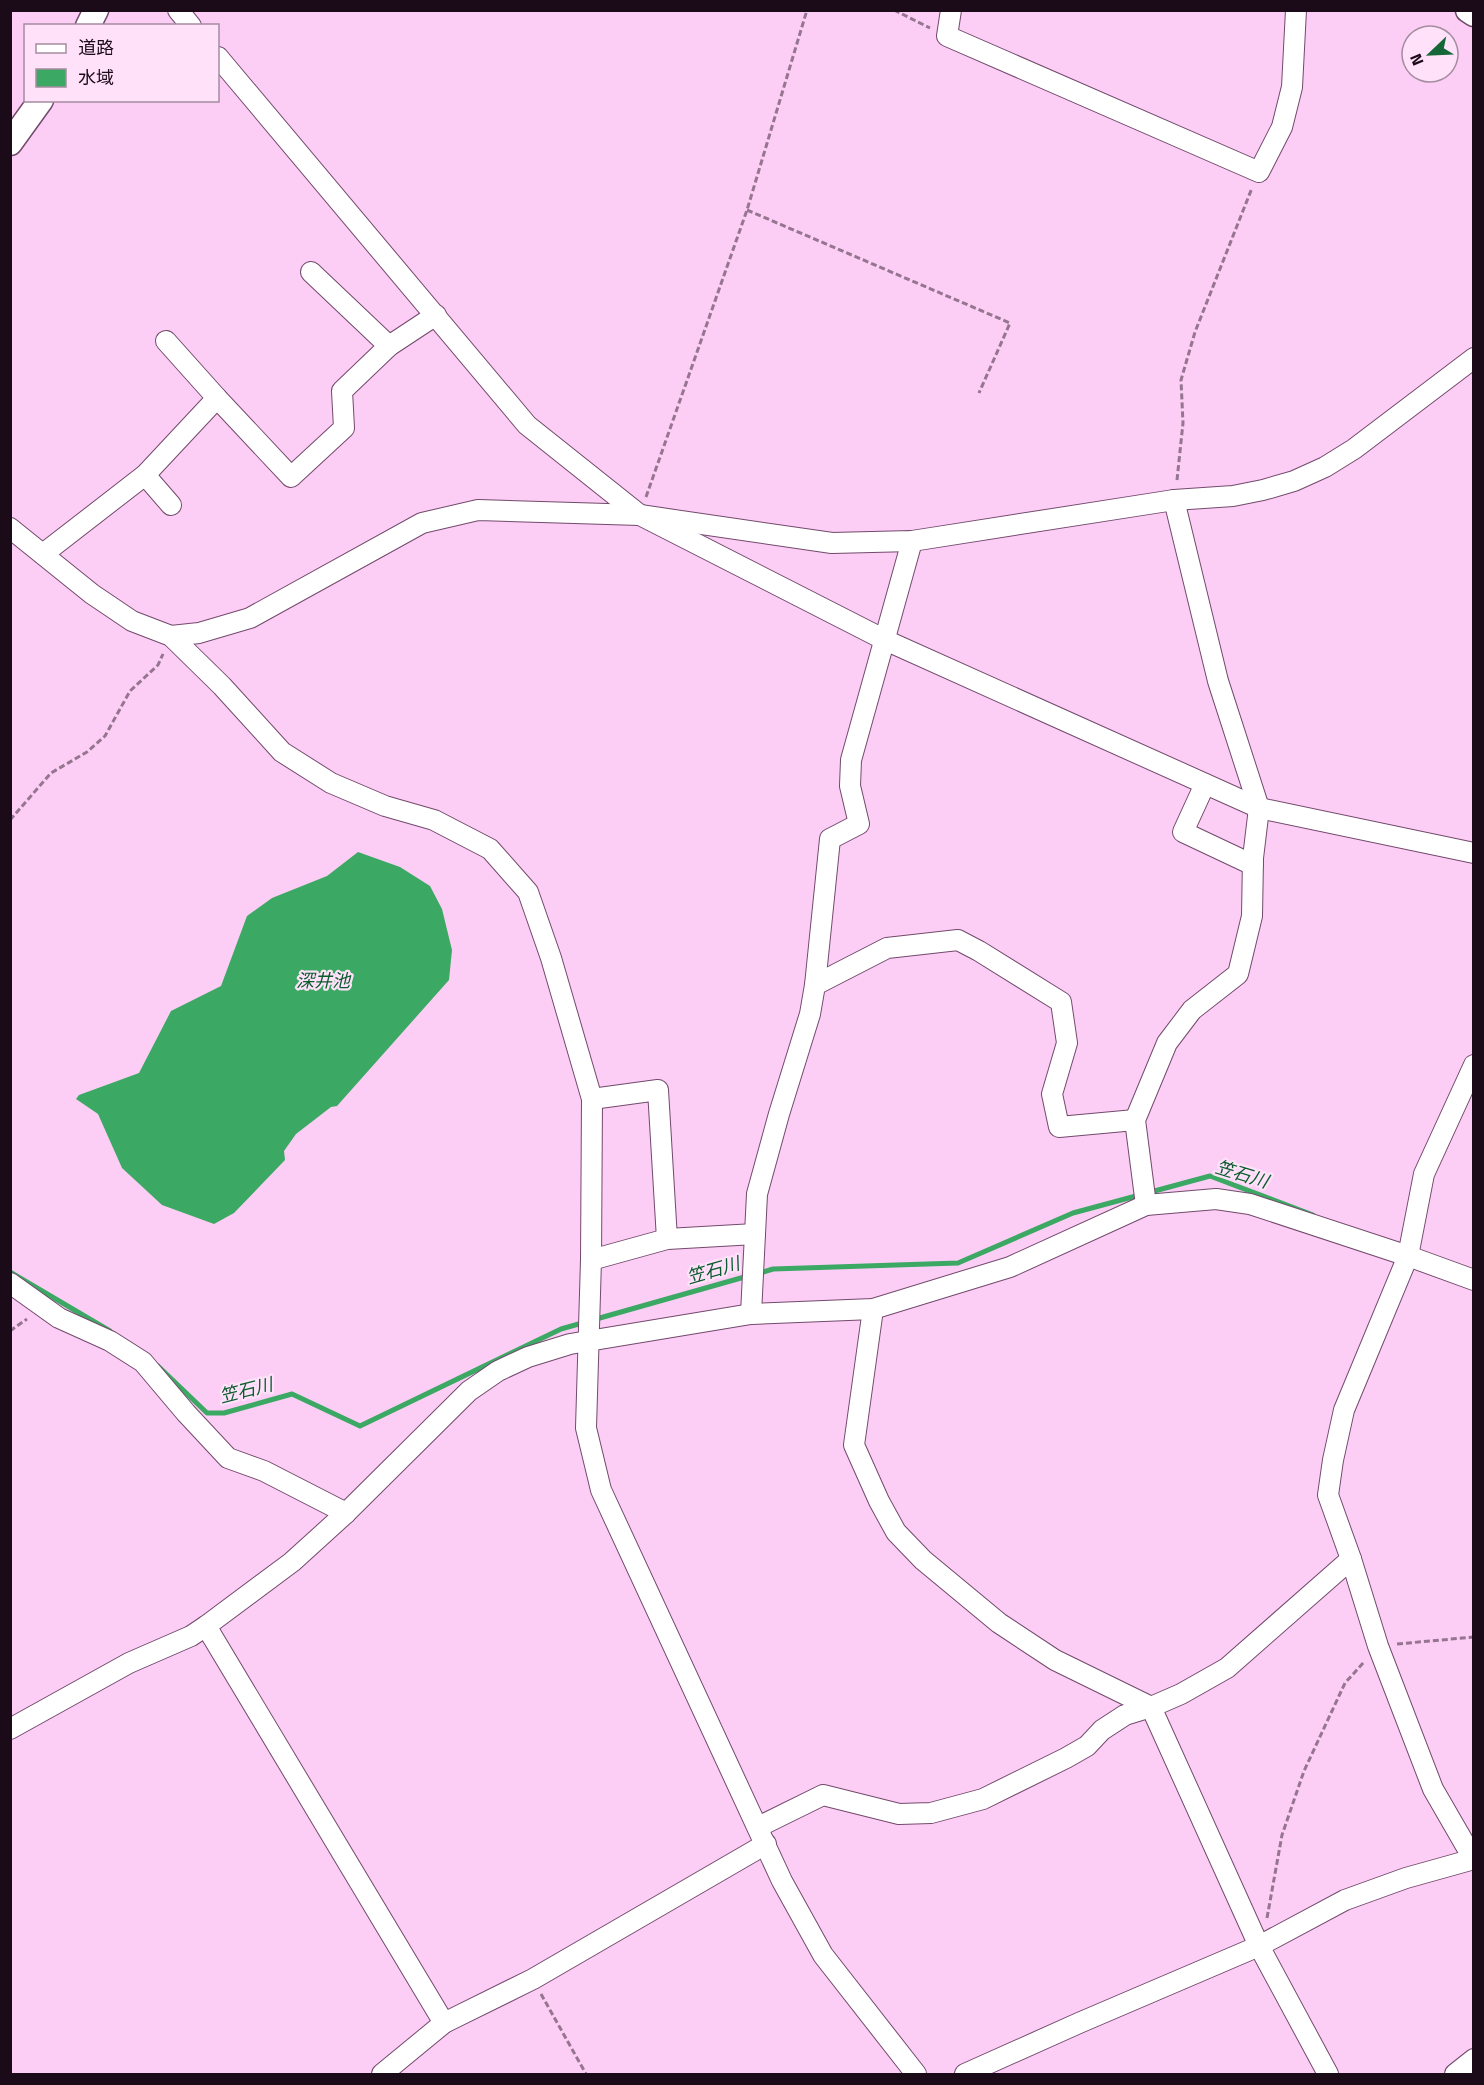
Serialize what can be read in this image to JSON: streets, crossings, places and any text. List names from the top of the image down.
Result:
{
  "water": ["深井池", "笠石川"],
  "legend": ["道路", "水域"],
  "north": "bottom left"
}
